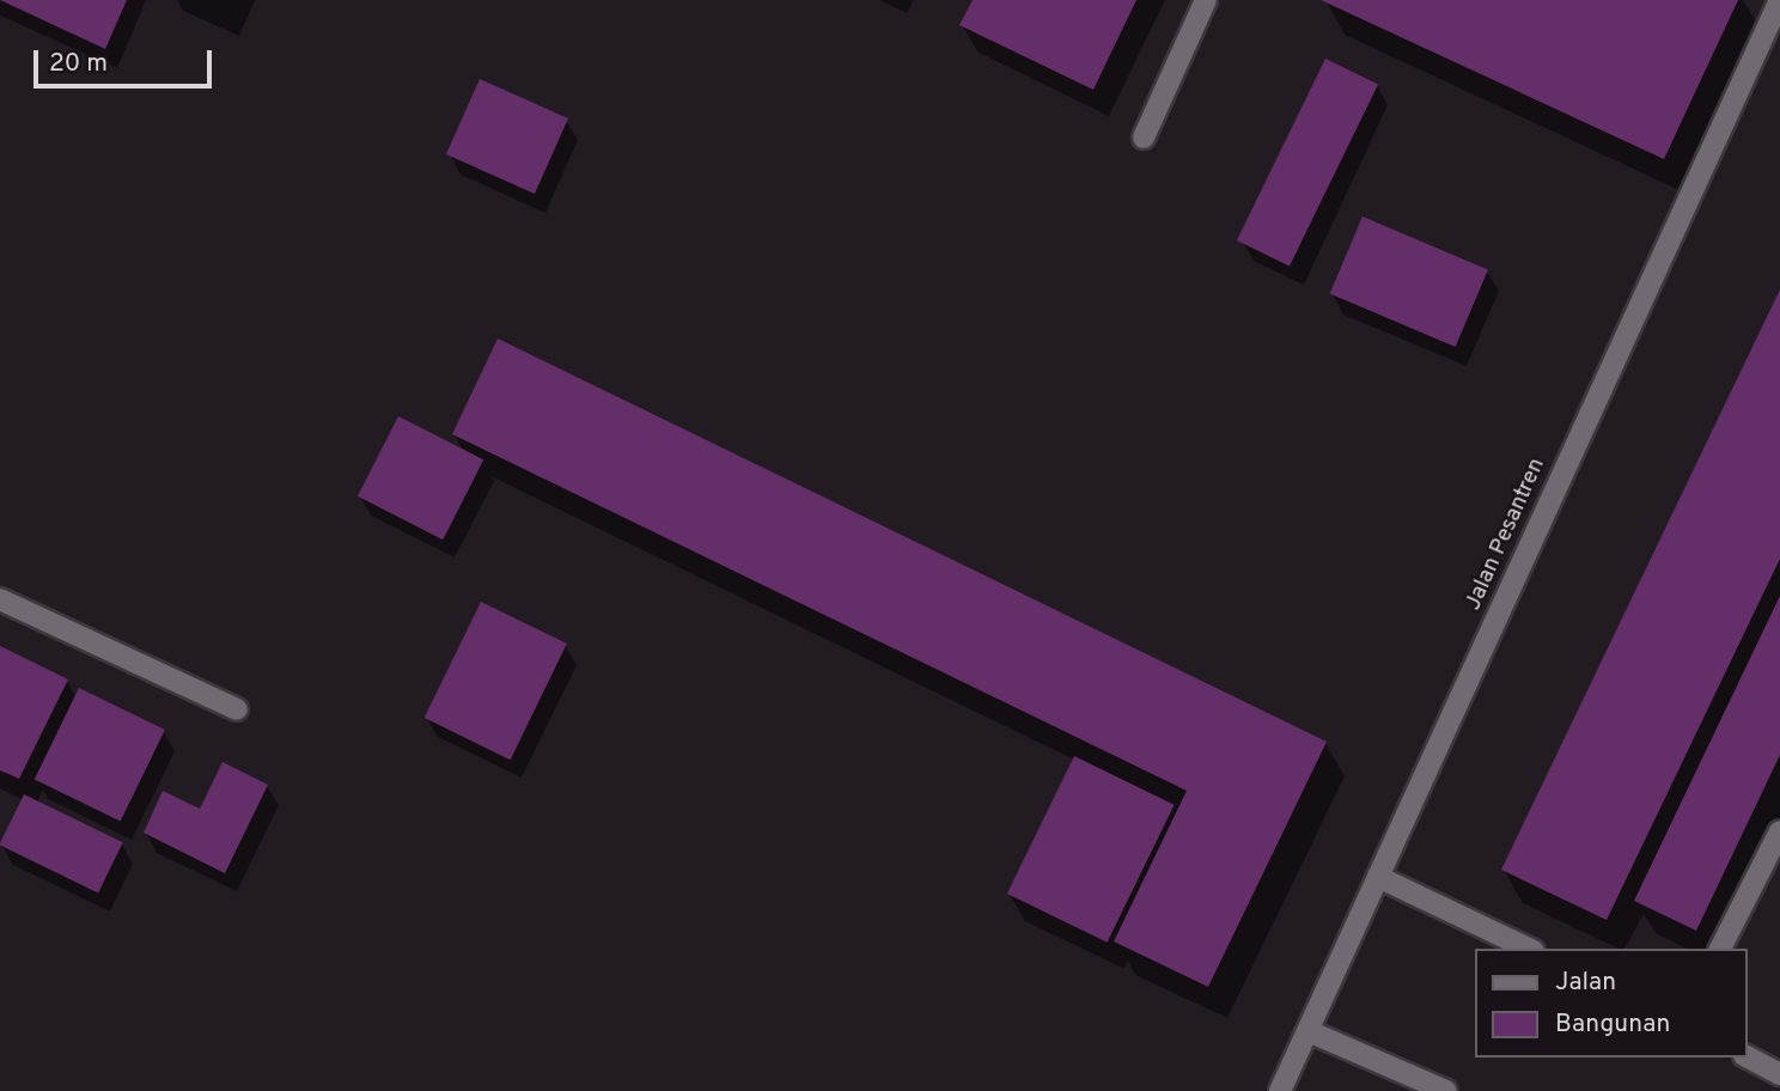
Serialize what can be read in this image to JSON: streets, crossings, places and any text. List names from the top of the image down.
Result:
{
  "streets": {
    "street": ["Jalan Pesantren"]
  },
  "legend": ["Jalan", "Bangunan"],
  "scale_bar": "20 m"
}
